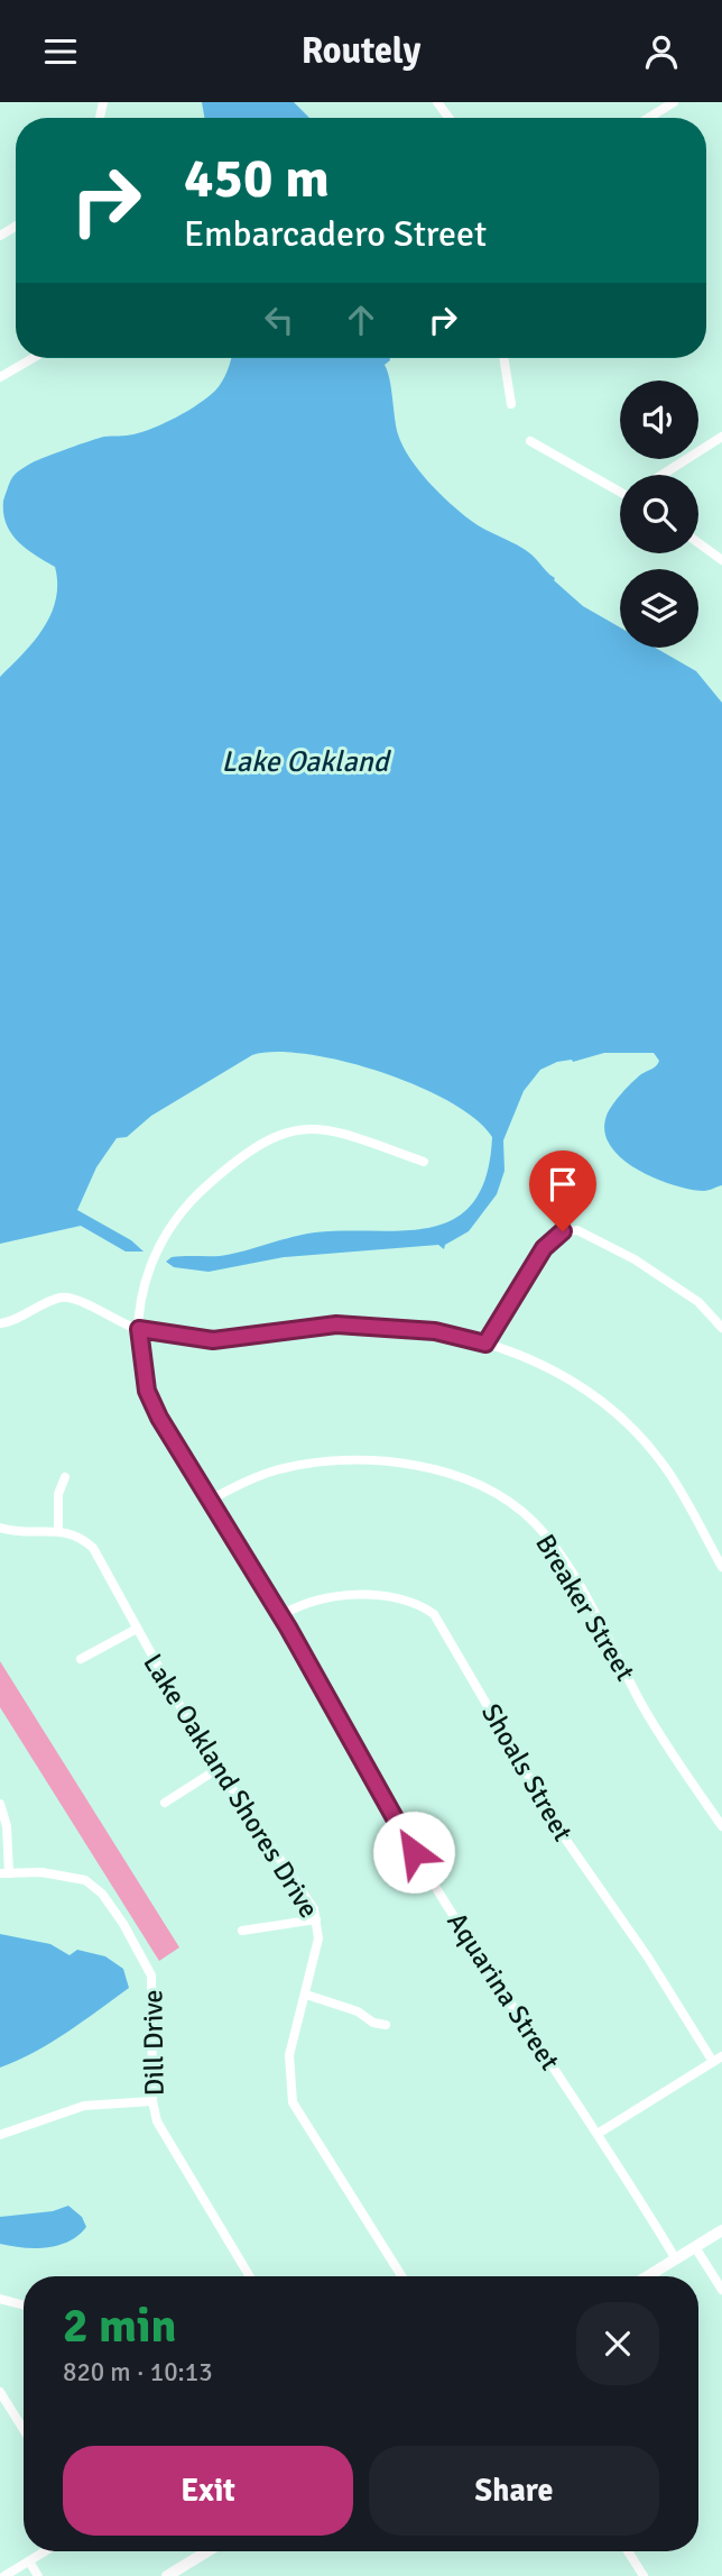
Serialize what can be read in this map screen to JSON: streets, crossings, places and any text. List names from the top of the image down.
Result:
{
  "streets": {
    "street": [
      "Breaker Street",
      "Shoals Street",
      "Lake Oakland Shores Drive",
      "Aquarina Street",
      "Dill Drive"
    ]
  },
  "crossings": [
    ["Breaker Street", "Aquarina Street"],
    ["Shoals Street", "Aquarina Street"]
  ],
  "water": ["Lake Oakland"],
  "page": {
    "header": "Routely",
    "turn": ["450 m", "Embarcadero Street"],
    "heading": ["2 min", "820 m · 10:13"],
    "buttons": ["Exit", "Share"]
  }
}
